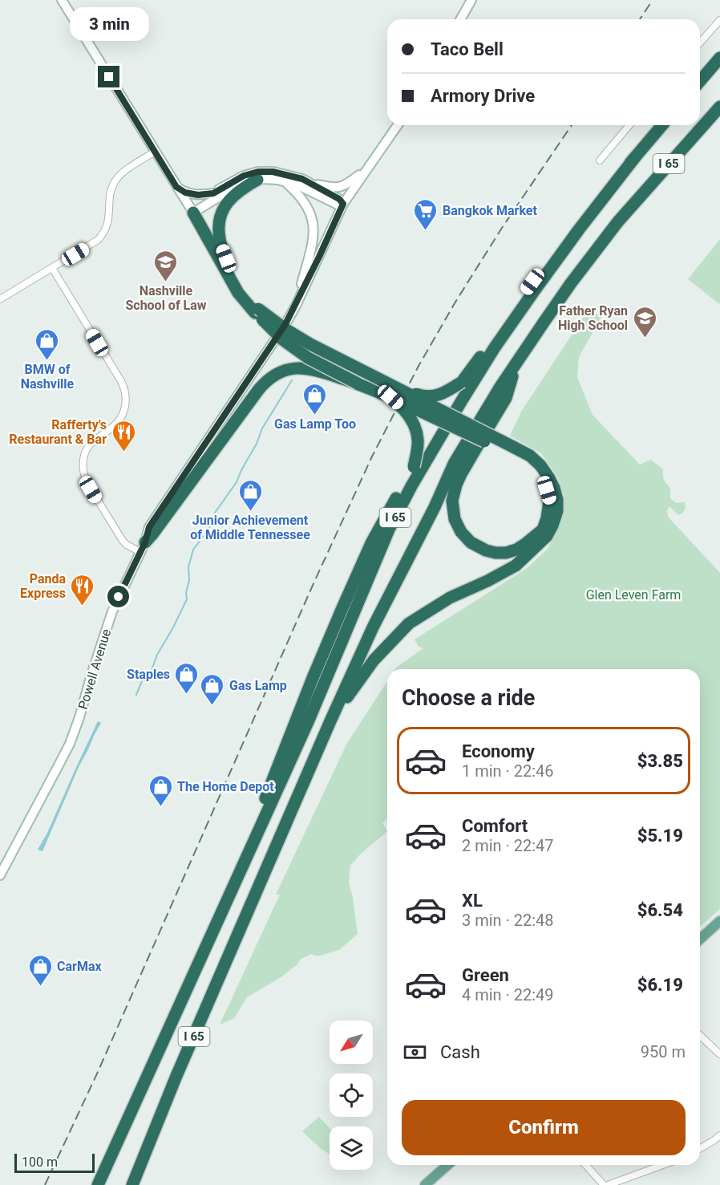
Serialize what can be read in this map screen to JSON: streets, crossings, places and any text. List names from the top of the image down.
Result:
{
  "streets": {
    "highway": ["I 65"],
    "main road": ["Powell Avenue"]
  },
  "parks": ["Glen Leven Farm"],
  "places": {
    "supermarket": ["Bangkok Market"],
    "school or university": ["Nashville School of Law", "Father Ryan High School"],
    "shop": [
      "BMW of Nashville",
      "Gas Lamp Too",
      "Junior Achievement of Middle Tennessee",
      "Staples",
      "Gas Lamp",
      "The Home Depot",
      "CarMax"
    ],
    "restaurant": ["Rafferty's Restaurant & Bar", "Panda Express"]
  },
  "scale_bar": "100 m",
  "north": "bottom left",
  "page": {
    "bubble": "3 min",
    "banner": ["Taco Bell", "Armory Drive"],
    "heading": "Choose a ride",
    "list": [
      {
        "name": "Economy",
        "note": "1 min · 22:46",
        "value": "$3.85"
      },
      {
        "name": "Comfort",
        "note": "2 min · 22:47",
        "value": "$5.19"
      },
      {
        "name": "XL",
        "note": "3 min · 22:48",
        "value": "$6.54"
      },
      {
        "name": "Green",
        "note": "4 min · 22:49",
        "value": "$6.19"
      }
    ],
    "pay": ["Cash", "950 m"],
    "buttons": "Confirm",
    "scale": "100 m"
  }
}
